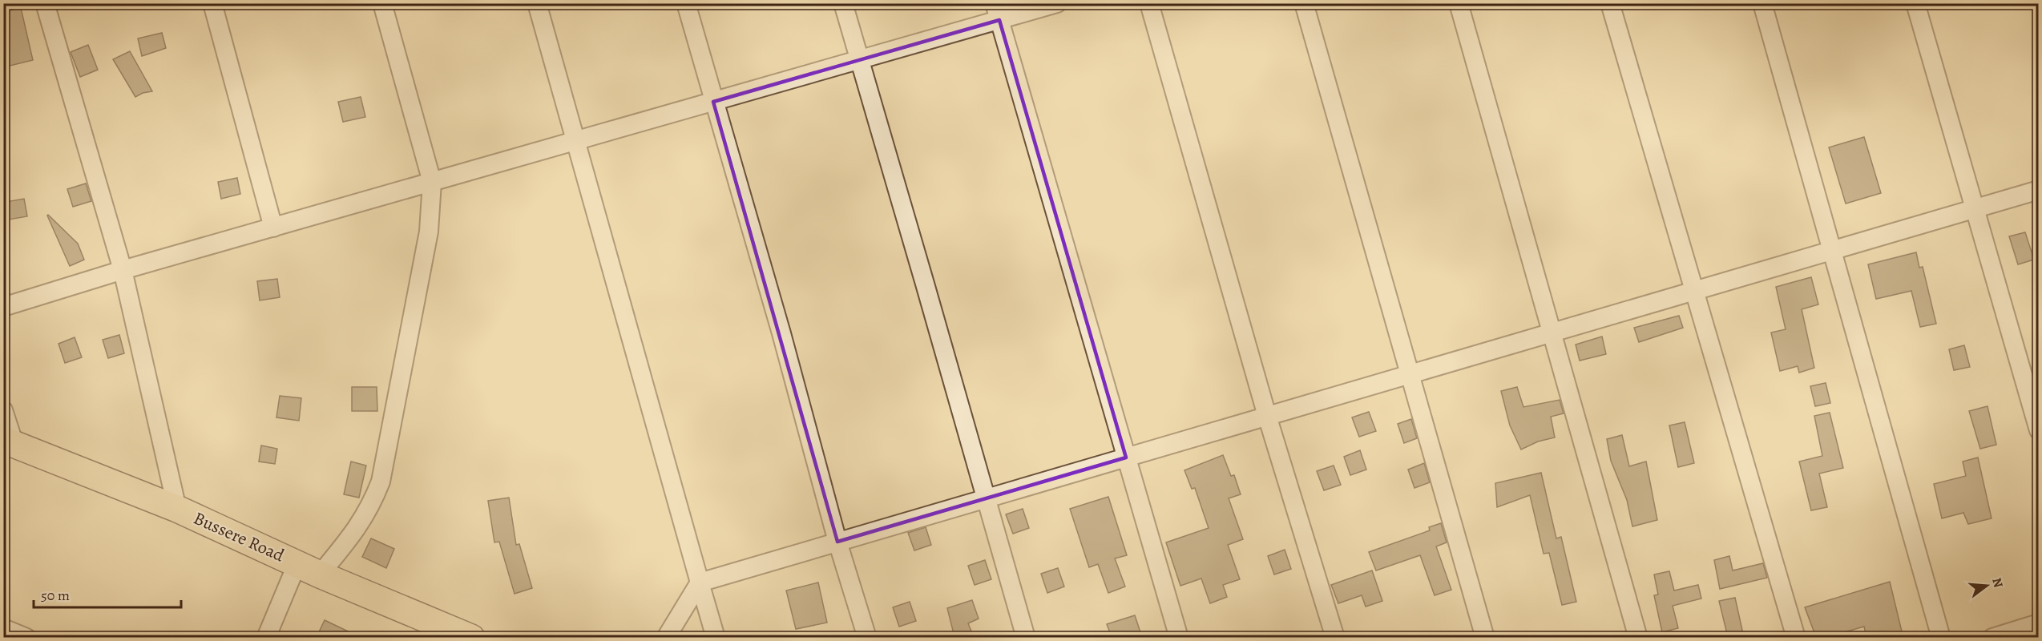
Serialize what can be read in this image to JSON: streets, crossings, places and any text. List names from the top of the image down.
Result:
{
  "streets": {
    "main road": ["Bussere Road"]
  },
  "scale_bar": "50 m",
  "north": "right"
}
